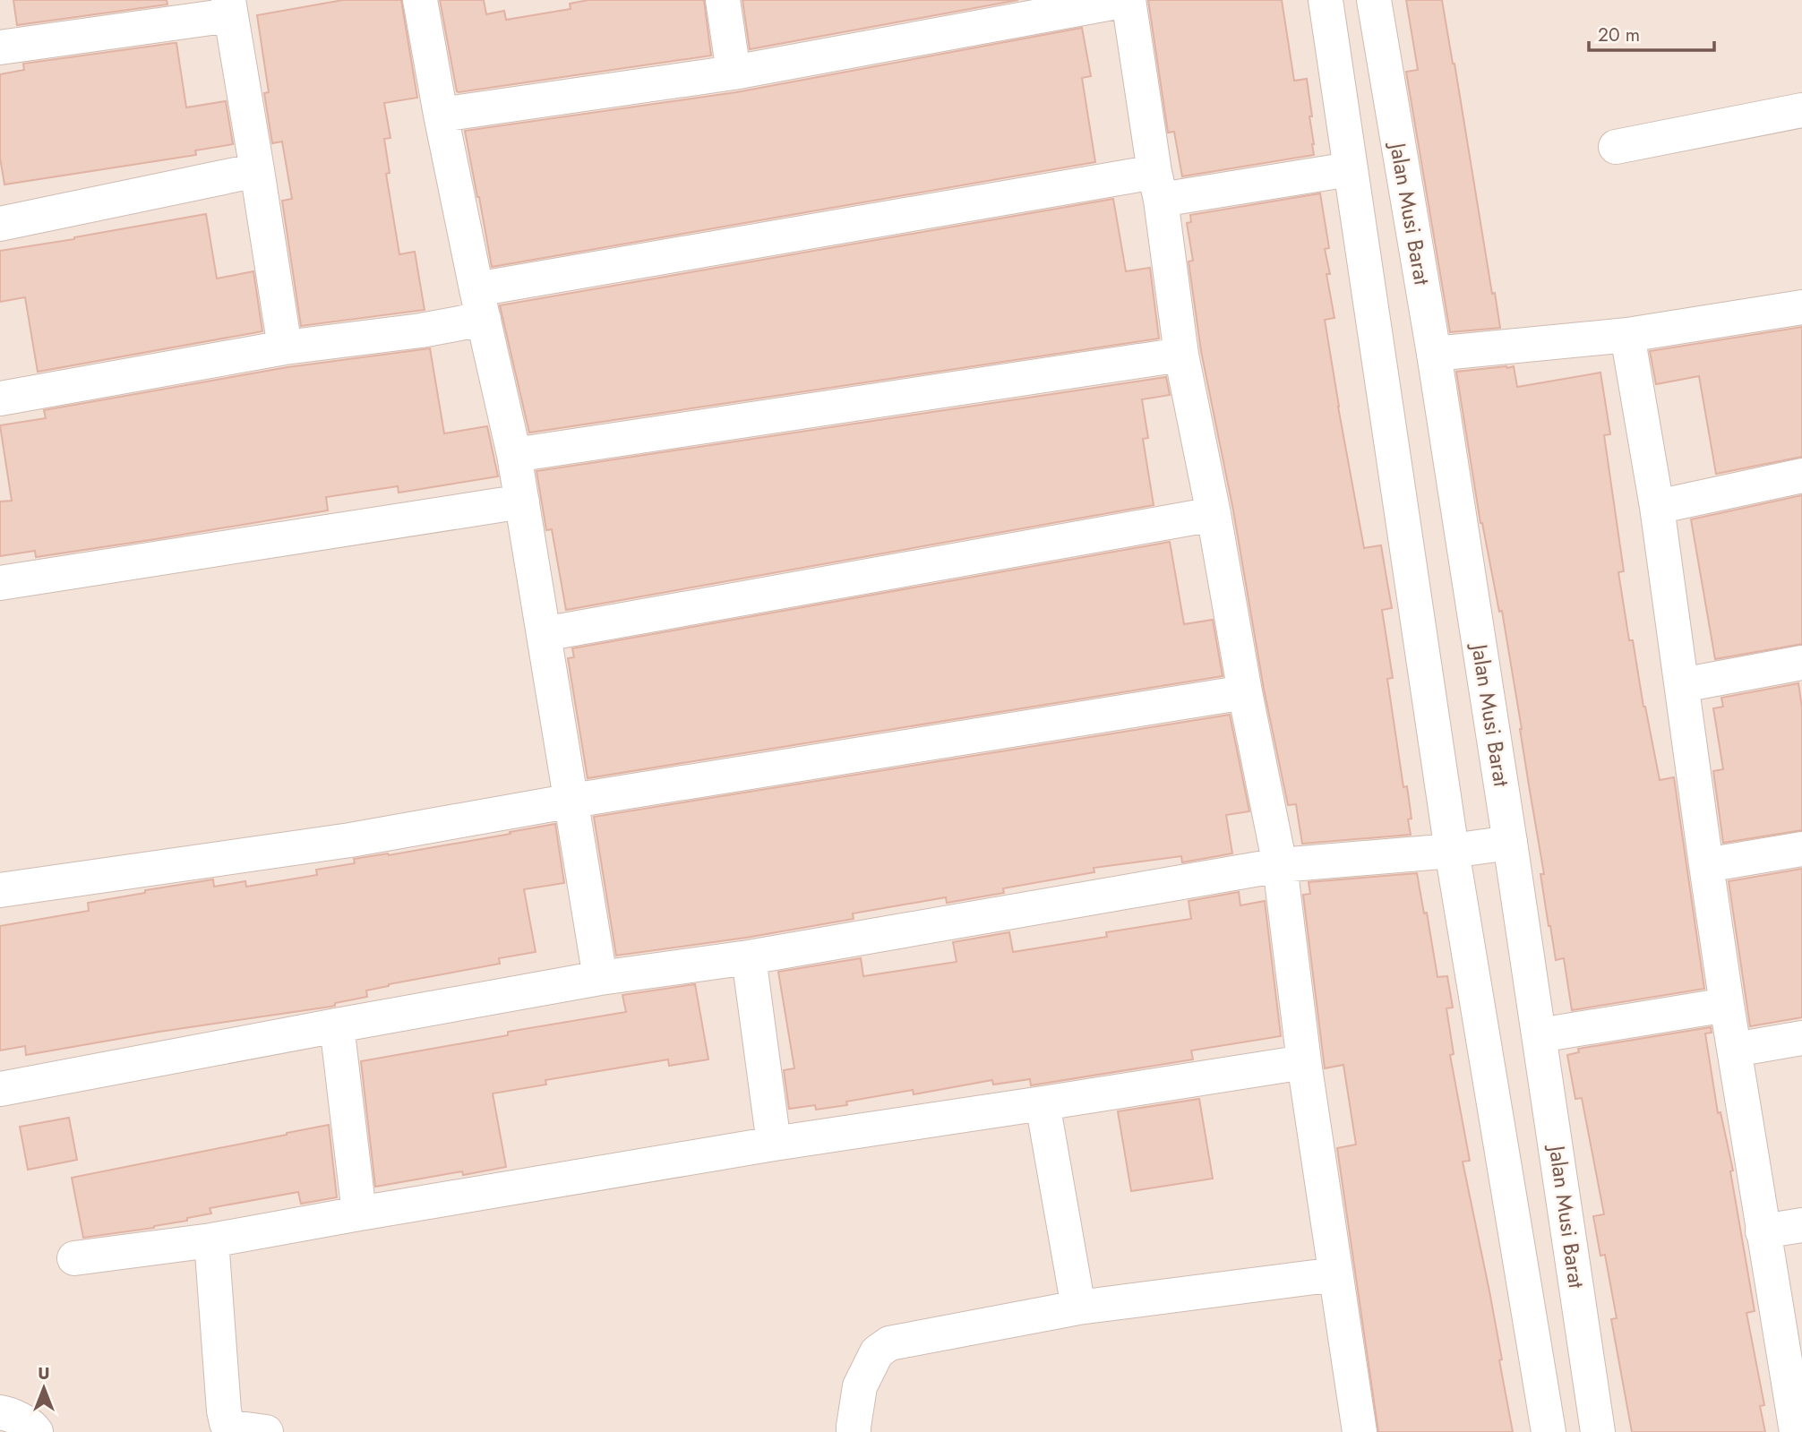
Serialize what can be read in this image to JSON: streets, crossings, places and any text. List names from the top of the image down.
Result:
{
  "streets": {
    "street": ["Jalan Musi Barat"]
  },
  "scale_bar": "20 m",
  "north": "top"
}
